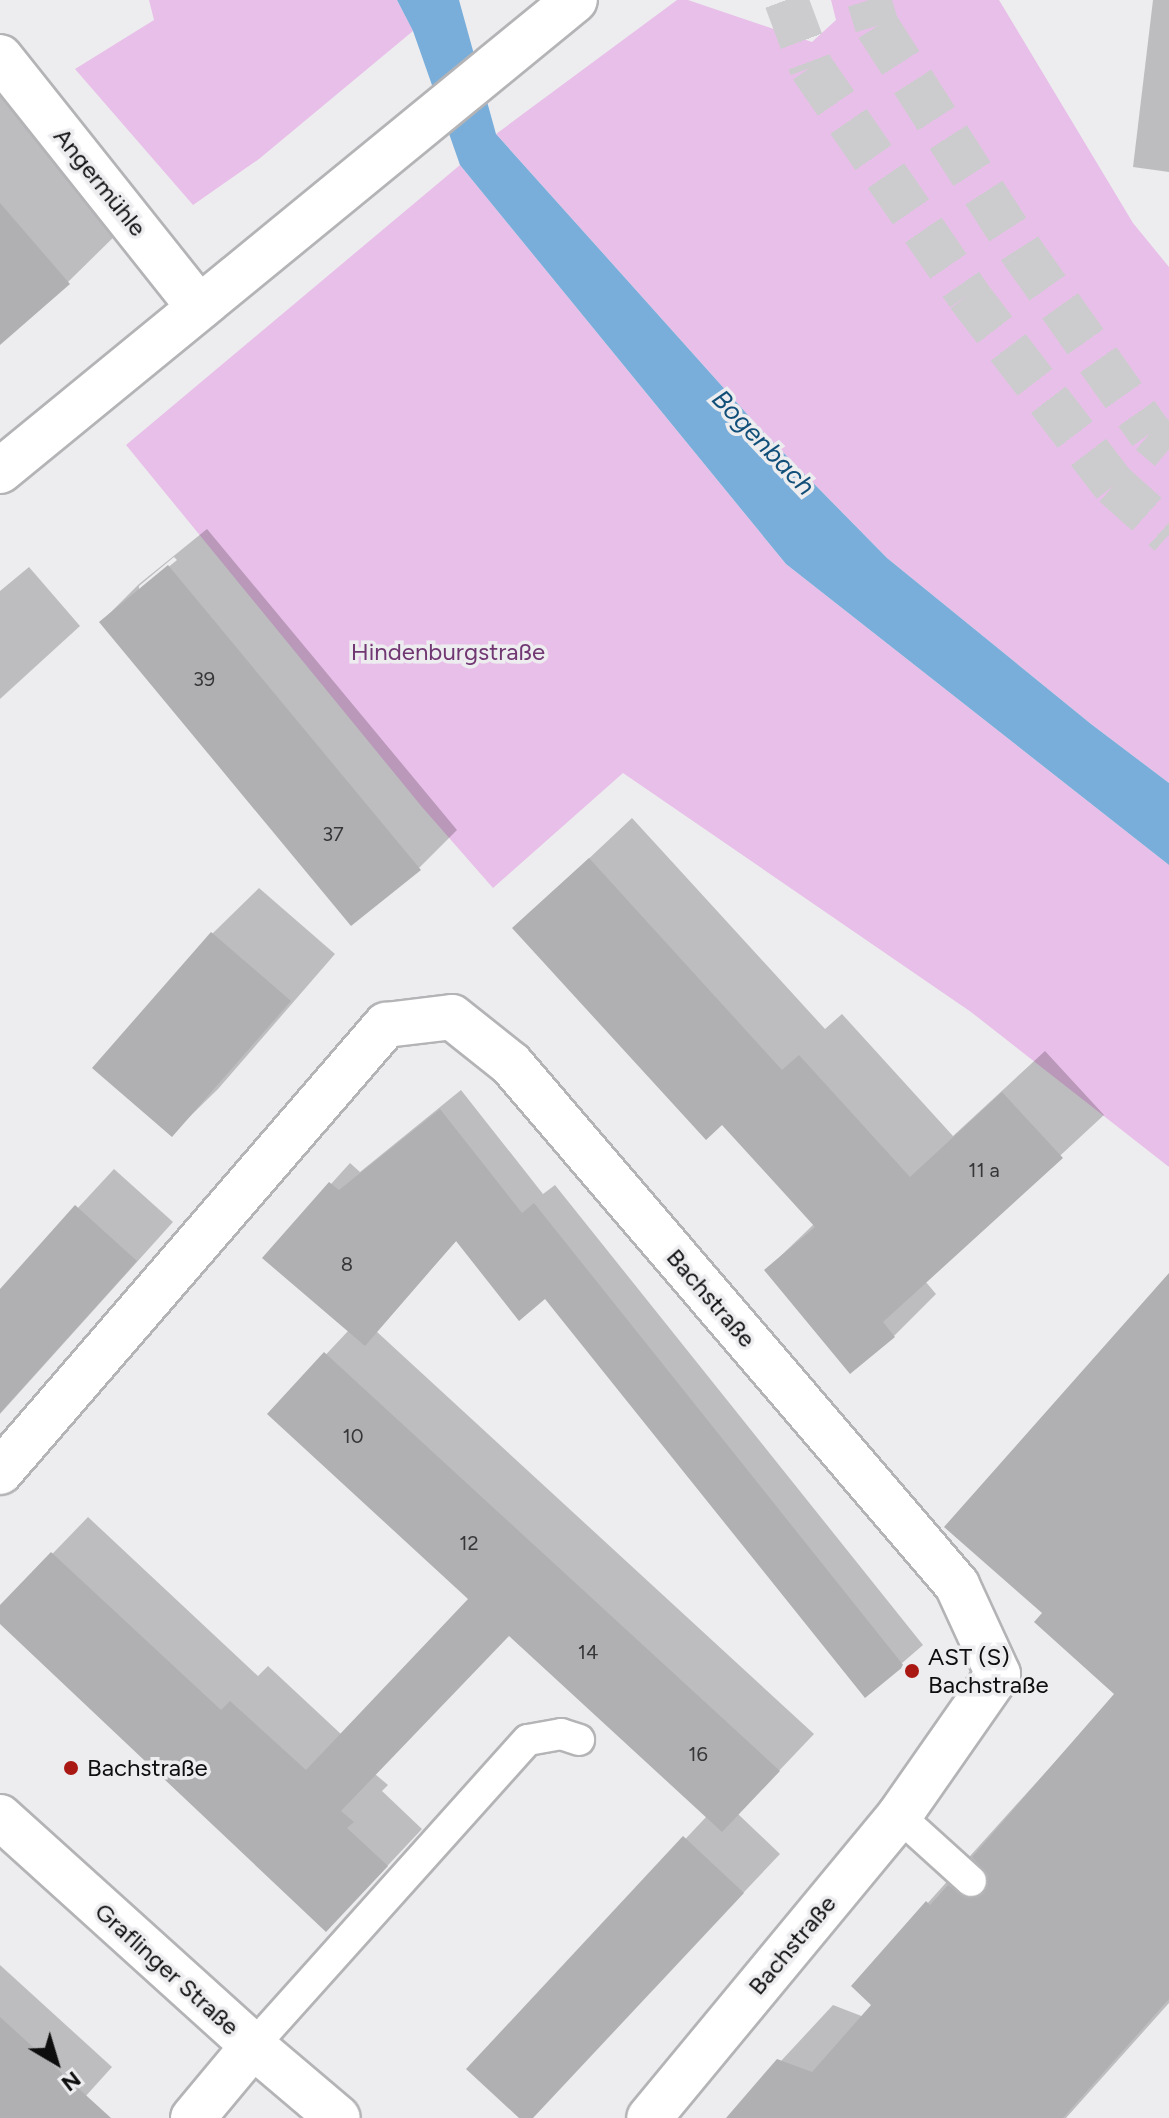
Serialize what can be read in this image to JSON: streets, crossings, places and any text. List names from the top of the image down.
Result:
{
  "streets": {
    "street": ["Angermühle", "Bachstraße", "Graflinger Straße"]
  },
  "water": ["Bogenbach"],
  "parks": ["Hindenburgstraße"],
  "places": ["AST (S) Bachstraße", "Bachstraße"],
  "house_numbers": [
    "39",
    "37",
    "11 a",
    "8",
    "10",
    "12",
    "14",
    "16"
  ],
  "north": "bottom right"
}
